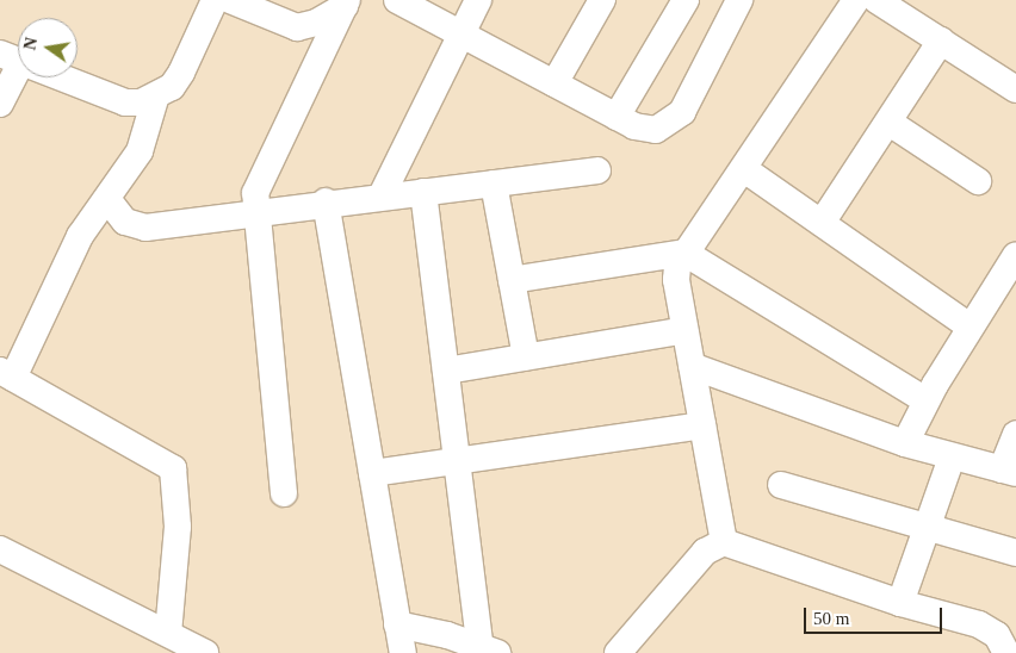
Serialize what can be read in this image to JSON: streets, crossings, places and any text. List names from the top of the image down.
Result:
{
  "scale_bar": "50 m",
  "north": "left"
}
